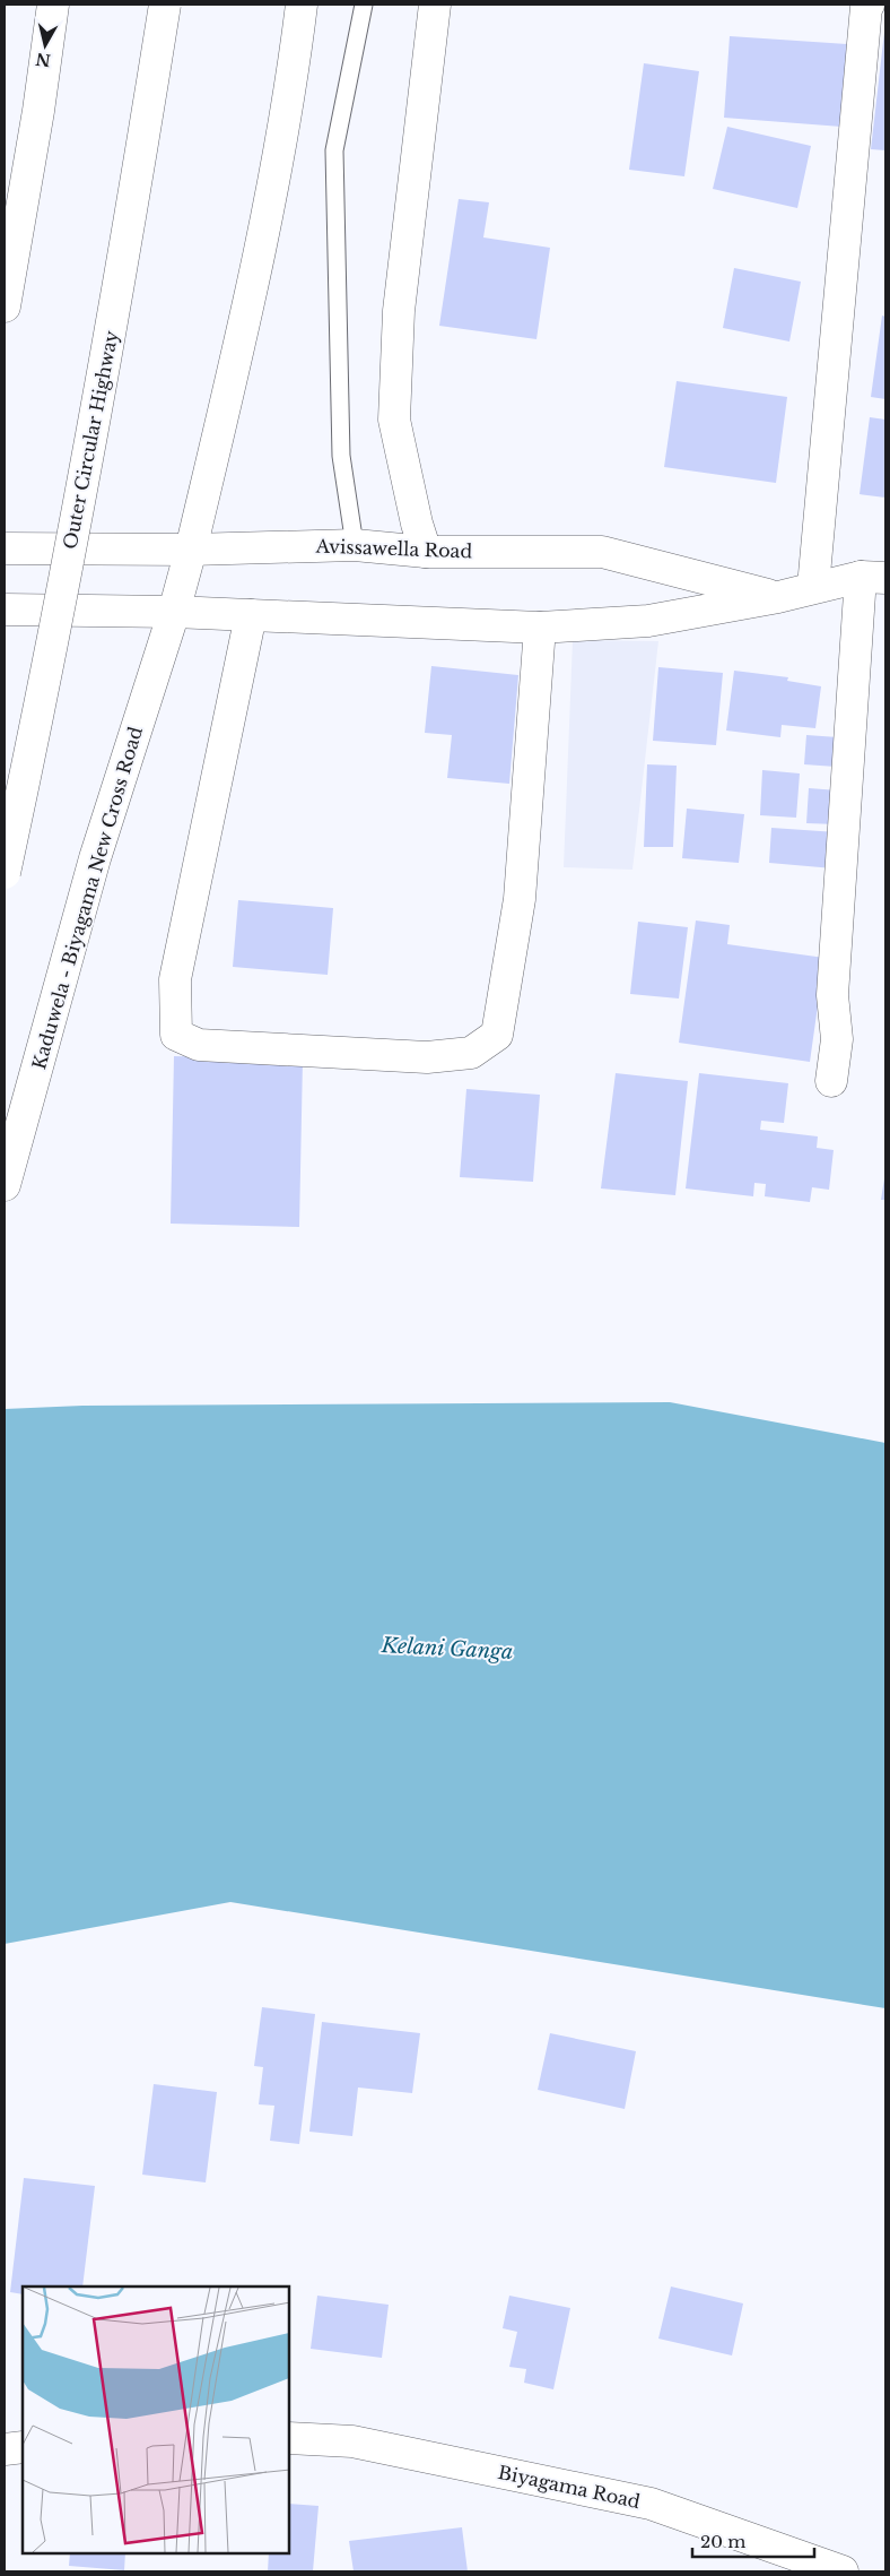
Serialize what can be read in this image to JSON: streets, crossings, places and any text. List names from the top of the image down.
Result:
{
  "streets": {
    "main road": [
      "Outer Circular Highway",
      "Avissawella Road",
      "Kaduwela - Biyagama New Cross Road",
      "Biyagama Road"
    ]
  },
  "crossings": [
    ["Avissawella Road", "Kaduwela - Biyagama New Cross Road"]
  ],
  "water": ["Kelani Ganga"],
  "scale_bar": "20 m",
  "north": "bottom"
}
